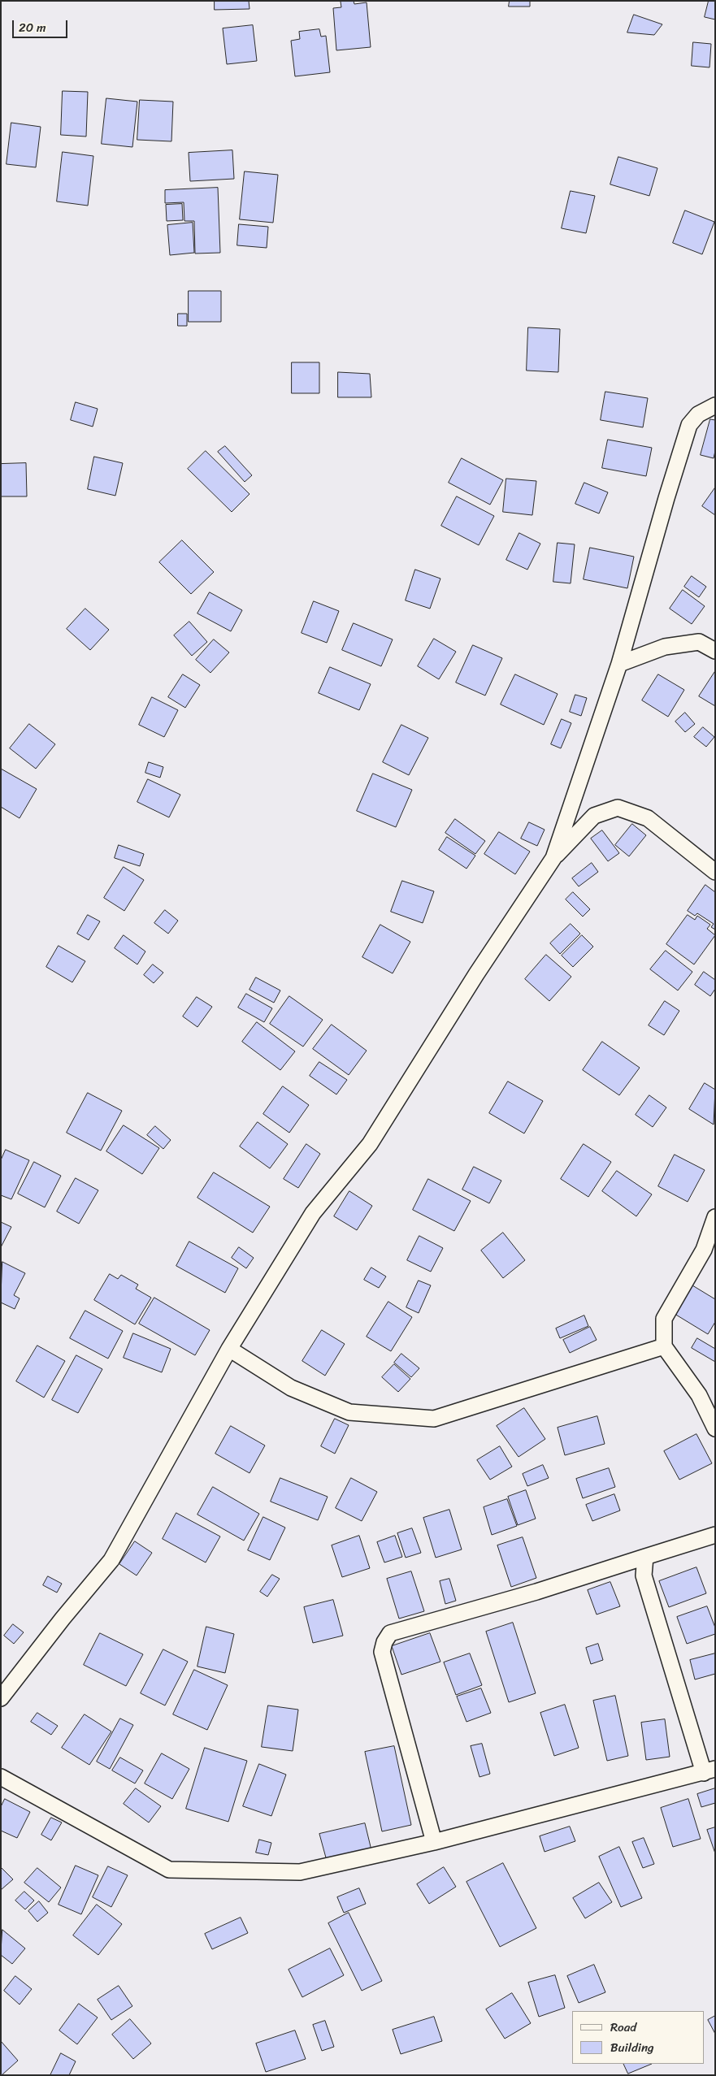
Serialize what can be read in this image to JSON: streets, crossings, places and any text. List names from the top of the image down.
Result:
{
  "legend": ["Road", "Building"],
  "scale_bar": "20 m"
}
